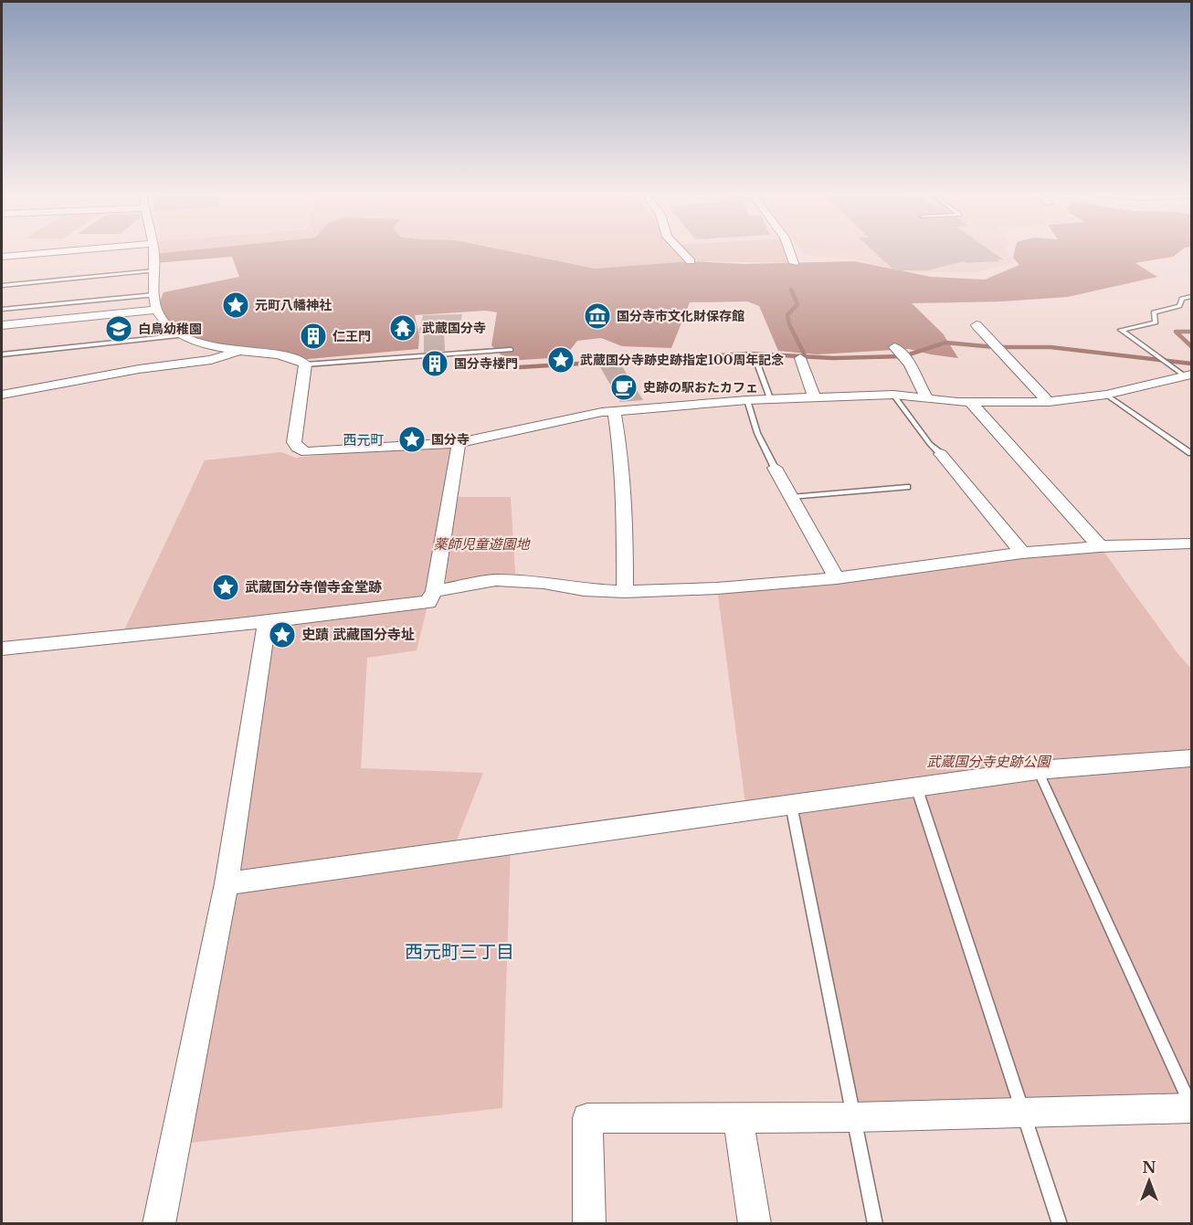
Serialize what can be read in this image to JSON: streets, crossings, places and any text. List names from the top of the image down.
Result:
{
  "districts": ["西元町", "西元町三丁目"],
  "parks": ["薬師児童遊園地", "武蔵国分寺史跡公園"],
  "places": {
    "place": [
      "元町八幡神社",
      "武蔵国分寺跡史跡指定100周年記念",
      "国分寺",
      "武蔵国分寺僧寺金堂跡",
      "史蹟 武藏国分寺址"
    ],
    "museum": ["国分寺市文化財保存館"],
    "temple": ["武蔵国分寺"],
    "school or university": ["白鳥幼稚園"],
    "building": ["仁王門", "国分寺楼門"],
    "cafe": ["史跡の駅おたカフェ"]
  },
  "north": "top"
}
